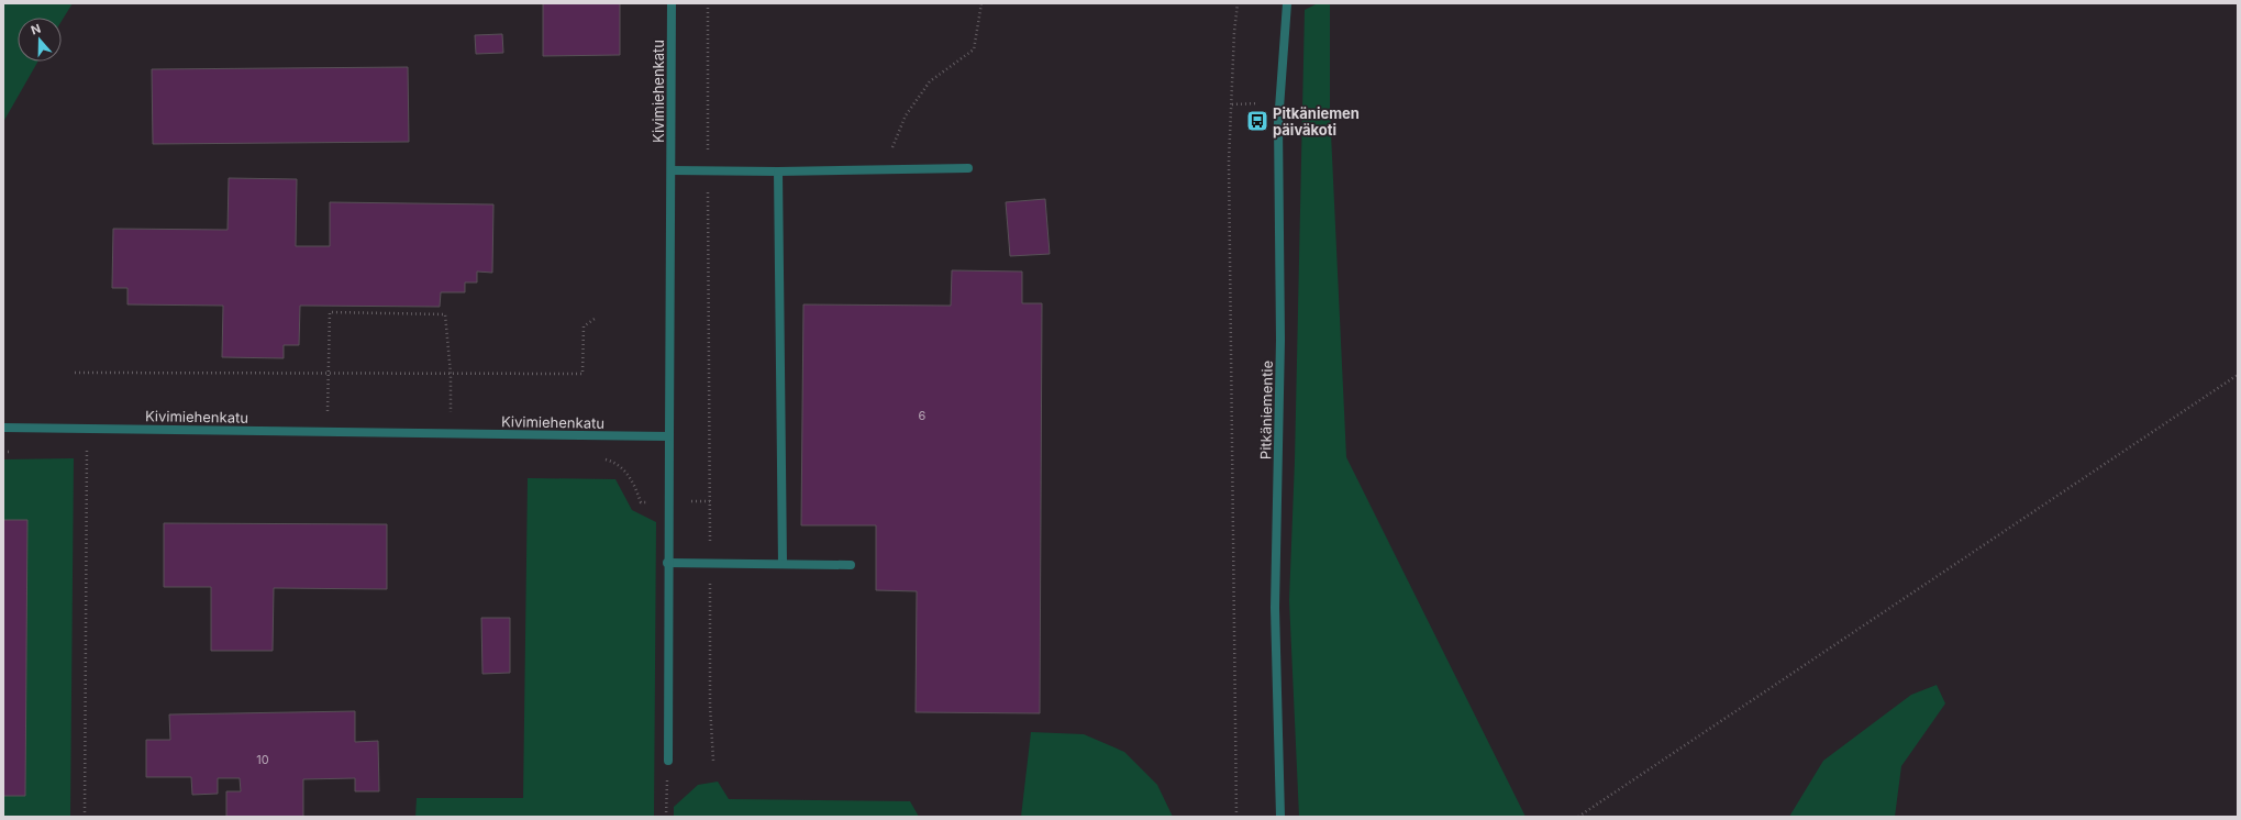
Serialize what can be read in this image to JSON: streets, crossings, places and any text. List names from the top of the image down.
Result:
{
  "streets": {
    "street": ["Kivimiehenkatu", "Pitkäniementie"]
  },
  "places": {
    "bus stop": ["Pitkäniemen päiväkoti"]
  },
  "house_numbers": ["6", "10"],
  "north": "top"
}
